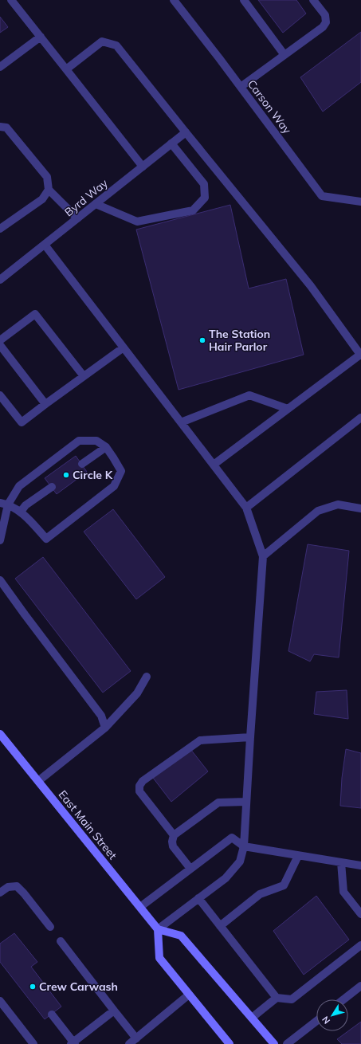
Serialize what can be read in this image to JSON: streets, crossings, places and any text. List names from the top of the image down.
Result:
{
  "streets": {
    "main road": ["East Main Street"],
    "street": ["Carson Way", "Byrd Way"]
  },
  "places": ["The Station Hair Parlor", "Circle K", "Crew Carwash"],
  "north": "bottom left"
}
